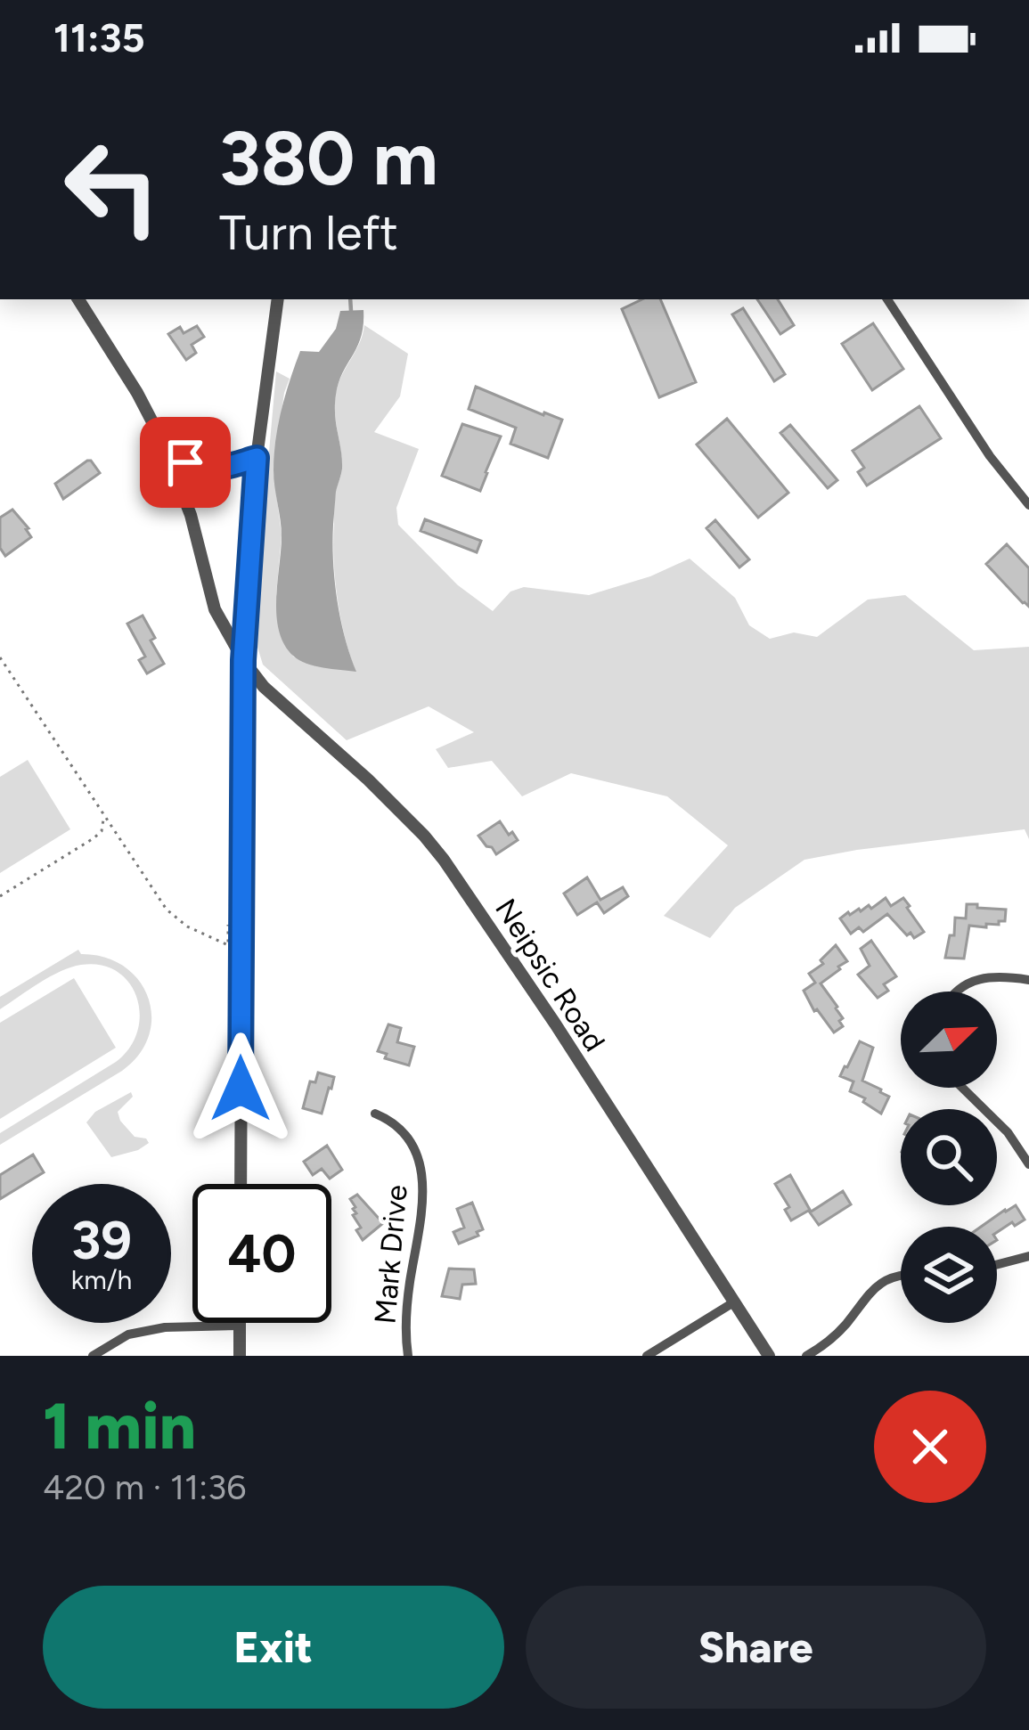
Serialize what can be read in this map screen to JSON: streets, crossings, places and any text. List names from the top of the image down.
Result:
{
  "streets": {
    "street": ["Neipsic Road", "Mark Drive"]
  },
  "north": "top right",
  "page": {
    "status": "11:35",
    "turn": ["380 m", "Turn left"],
    "speed": "39 km/h",
    "limit": "40",
    "heading": ["1 min", "420 m · 11:36"],
    "buttons": ["Exit", "Share"]
  }
}
